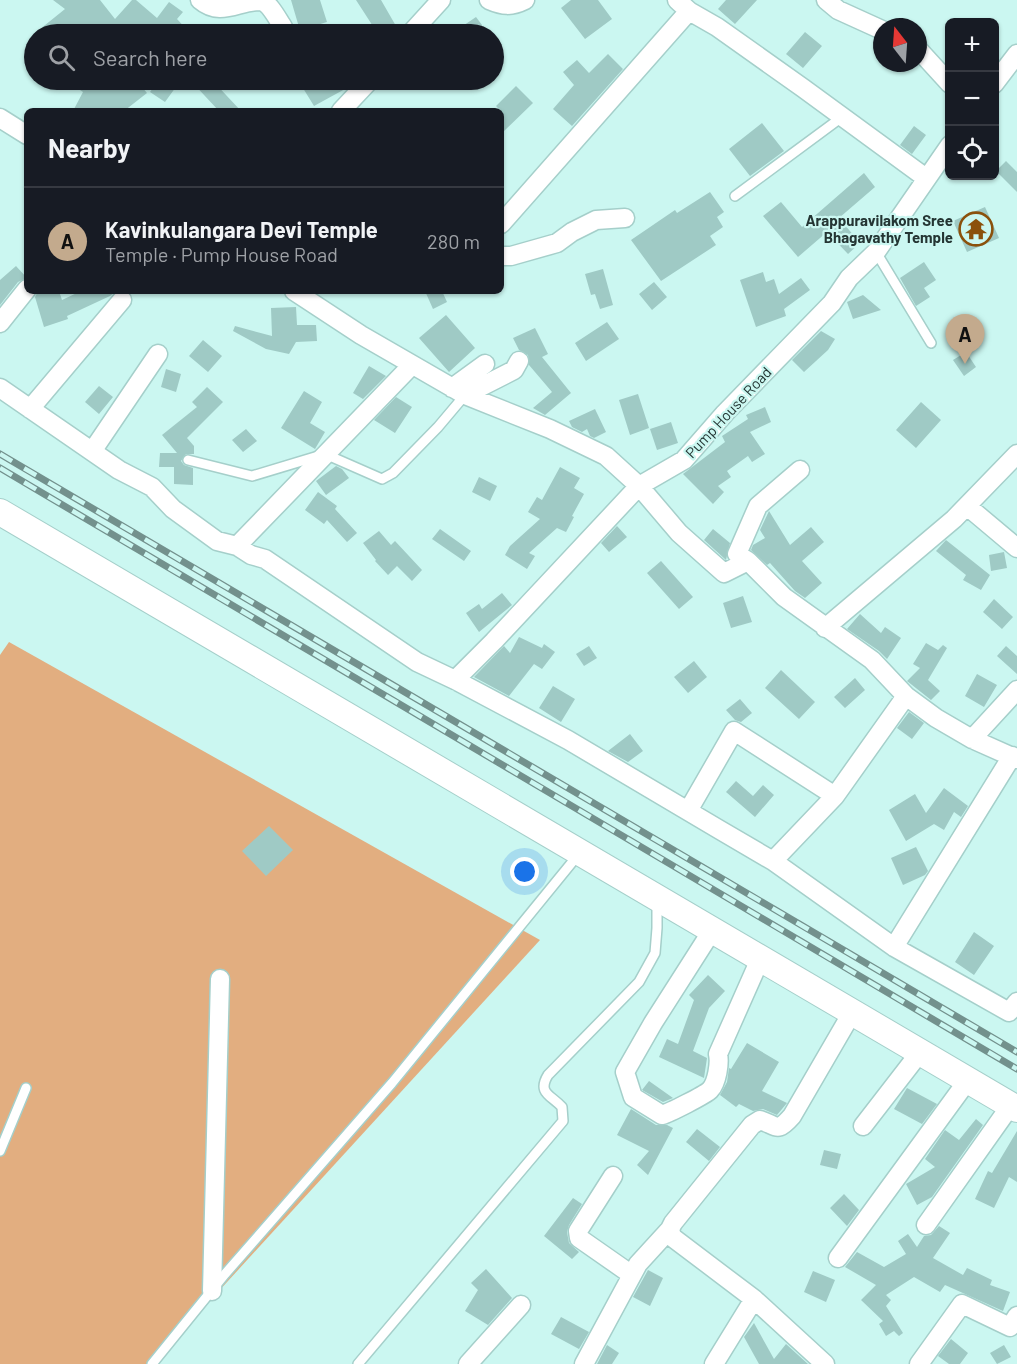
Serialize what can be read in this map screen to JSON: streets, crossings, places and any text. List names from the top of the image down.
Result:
{
  "streets": {
    "street": ["Pump House Road"]
  },
  "places": {
    "temple": ["Arappuravilakom Sree Bhagavathy Temple"]
  },
  "north": "top",
  "page": {
    "map_buttons": ["+", "−"],
    "search": "Search here",
    "heading": "Nearby",
    "list": [
      {
        "mark": "A",
        "name": "Kavinkulangara Devi Temple",
        "note": "Temple · Pump House Road",
        "value": "280 m"
      }
    ],
    "pins": "A"
  }
}
